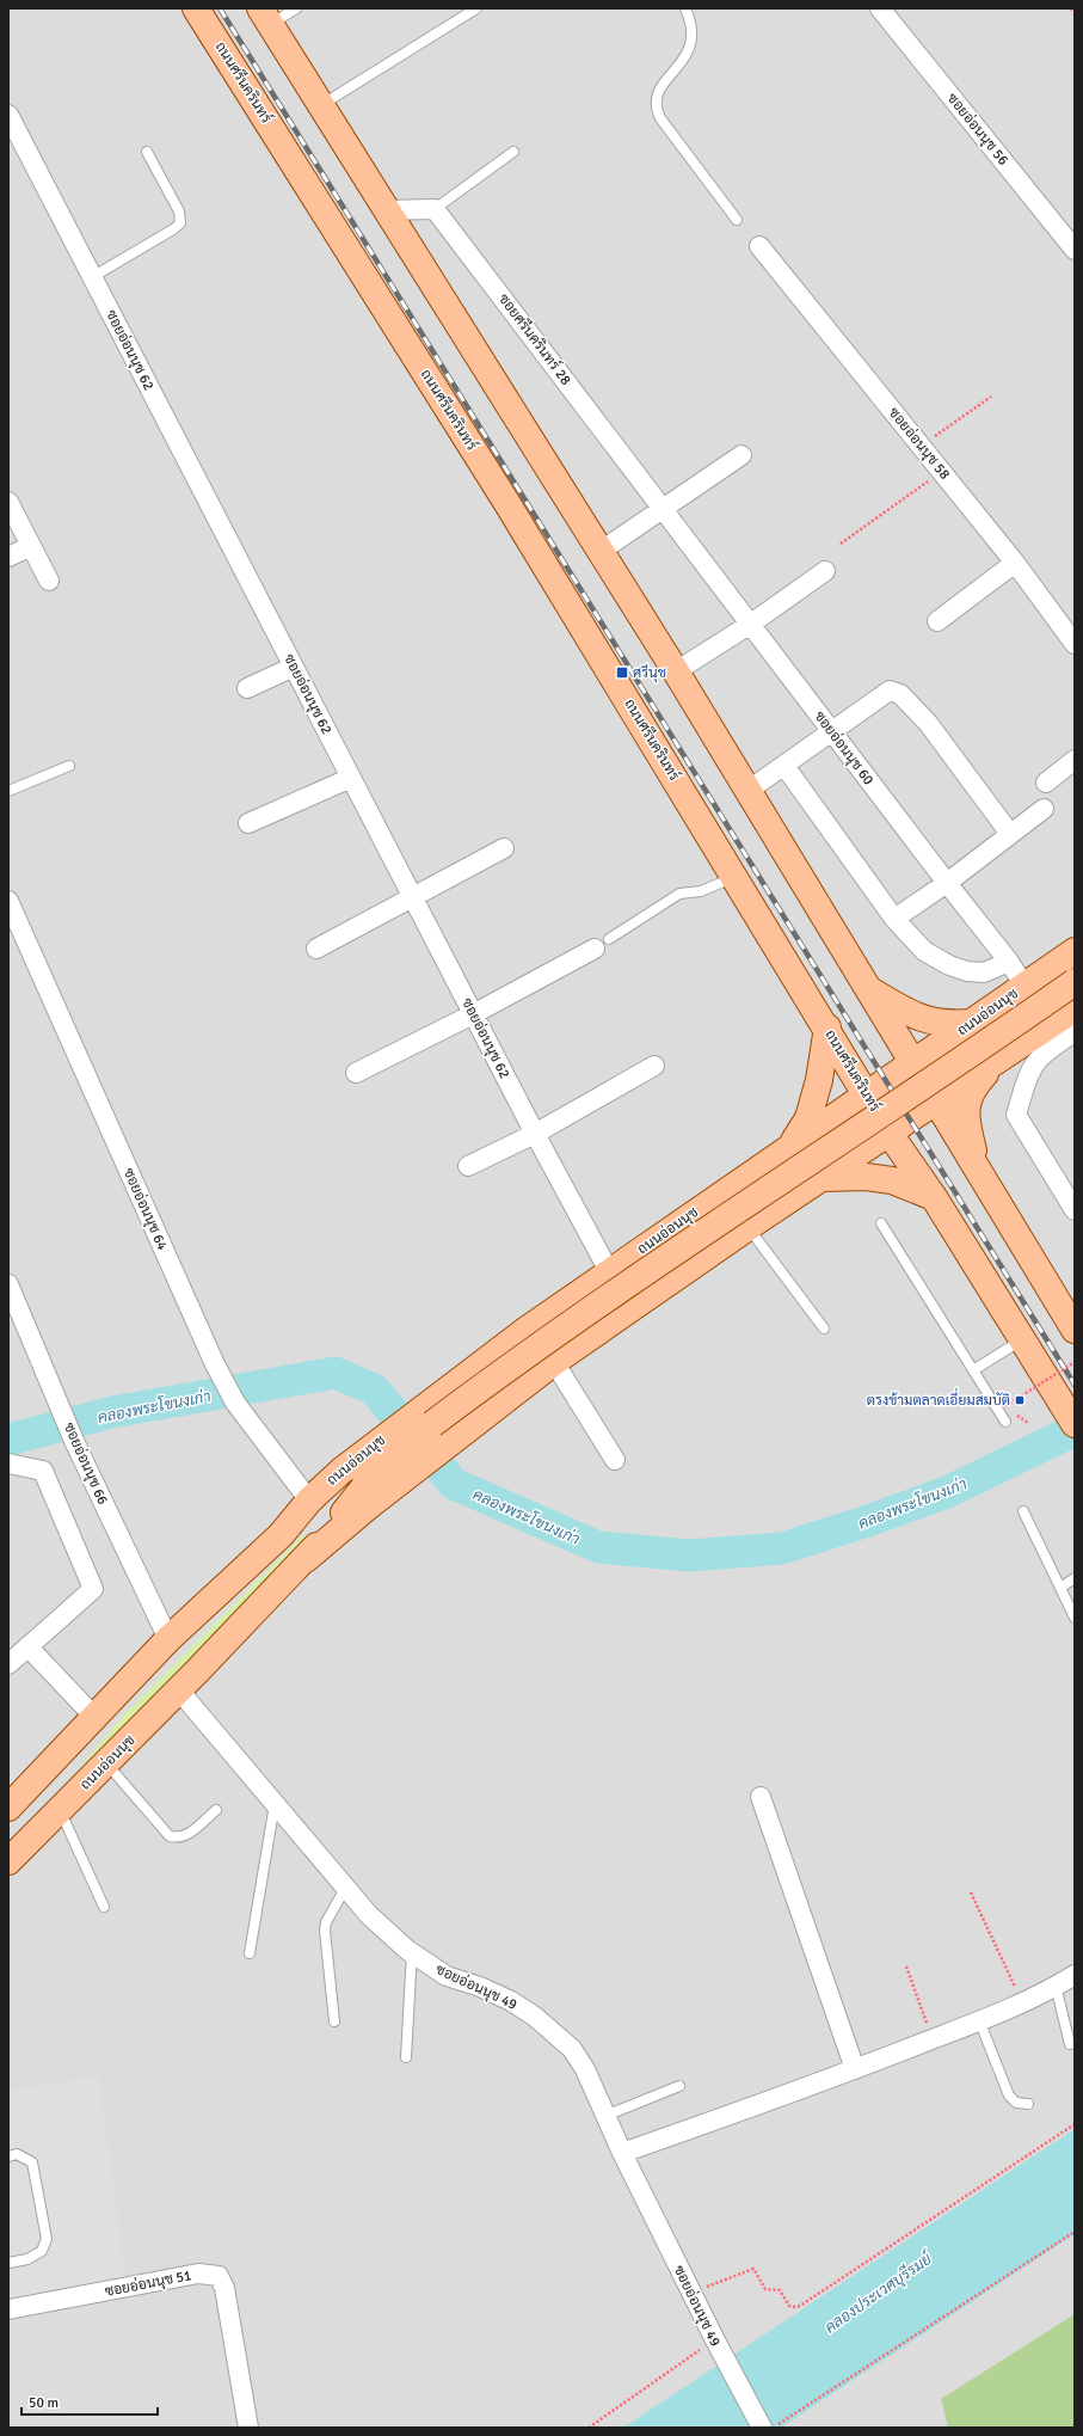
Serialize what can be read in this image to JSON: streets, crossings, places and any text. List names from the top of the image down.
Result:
{
  "streets": {
    "main road": ["ถนนศรีนครินทร์", "ถนนอ่อนนุช"],
    "street": [
      "ซอยอ่อนนุช 56",
      "ซอยศรีนครินทร์ 28",
      "ซอยอ่อนนุช 62",
      "ซอยอ่อนนุช 58",
      "ซอยอ่อนนุช 60",
      "ซอยอ่อนนุช 64",
      "ซอยอ่อนนุช 66",
      "ซอยอ่อนนุช 49",
      "ซอยอ่อนนุช 51"
    ]
  },
  "crossings": [
    ["ถนนศรีนครินทร์", "ถนนอ่อนนุช"],
    ["ซอยศรีนครินทร์ 28", "ซอยอ่อนนุช 60"],
    ["ซอยอ่อนนุช 62", "ถนนอ่อนนุช"],
    ["ซอยอ่อนนุช 60", "ถนนอ่อนนุช"],
    ["ถนนอ่อนนุช", "ซอยอ่อนนุช 64"],
    ["ถนนอ่อนนุช", "ซอยอ่อนนุช 66"],
    ["ถนนอ่อนนุช", "ซอยอ่อนนุช 49"]
  ],
  "water": ["คลองพระโขนงเก่า", "คลองประเวศบุรีรมย์"],
  "places": {
    "transit": ["ศรีนุช", "ตรงข้ามตลาดเอี่ยมสมบัติ"]
  },
  "scale_bar": "50 m"
}
